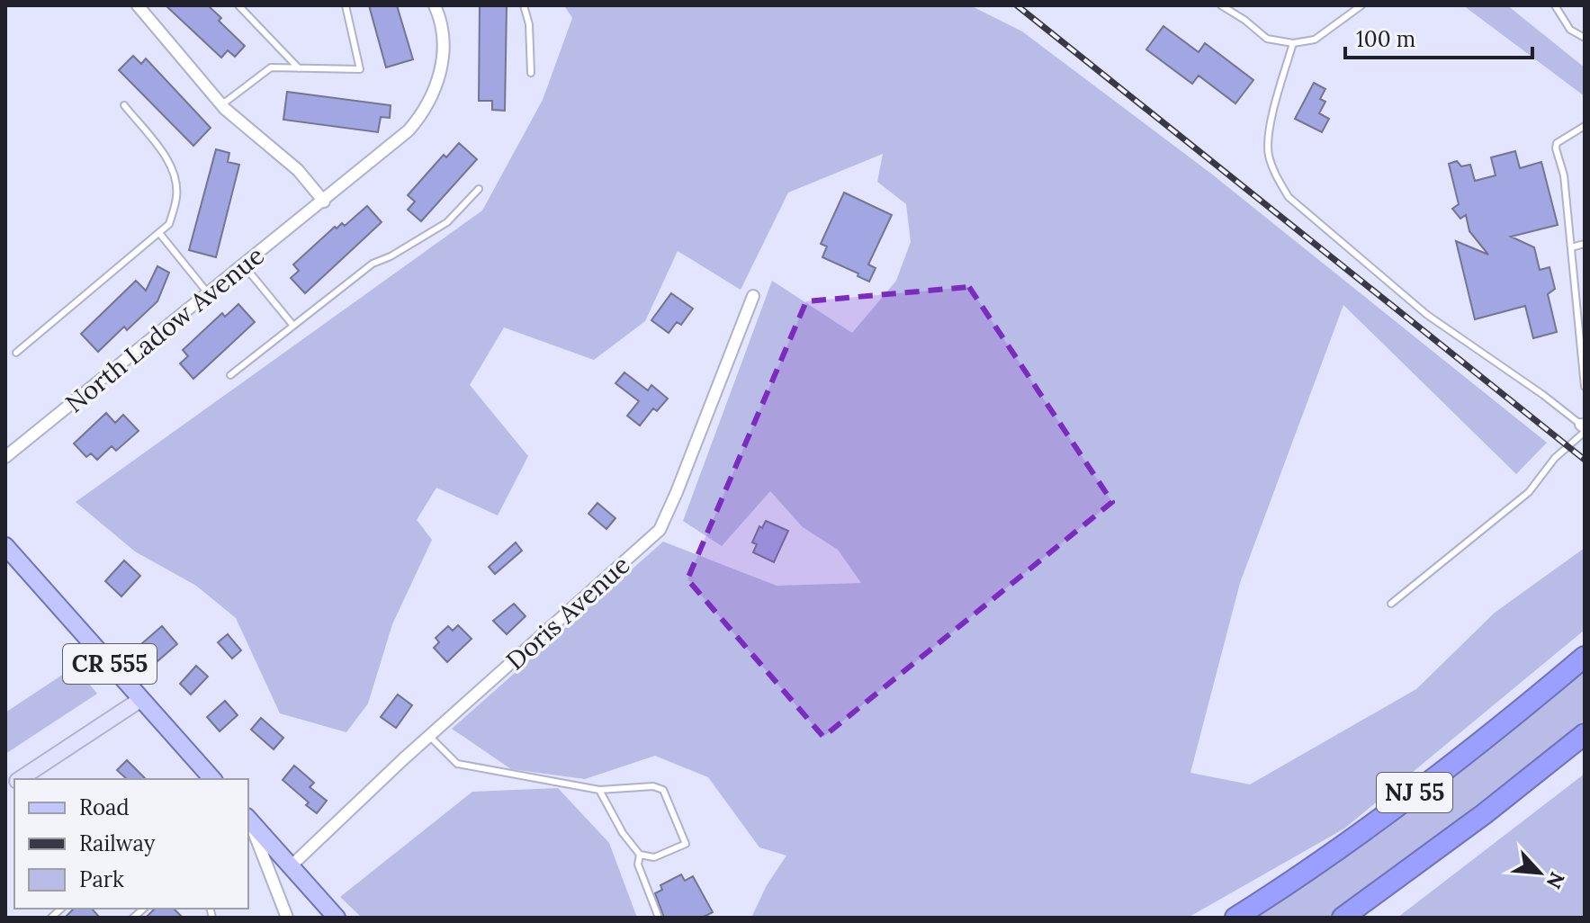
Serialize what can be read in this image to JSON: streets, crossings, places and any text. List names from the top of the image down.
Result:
{
  "streets": {
    "highway": ["NJ 55"],
    "main road": ["CR 555"],
    "street": ["North Ladow Avenue", "Doris Avenue"]
  },
  "legend": ["Road", "Railway", "Park"],
  "scale_bar": "100 m",
  "north": "bottom right"
}
